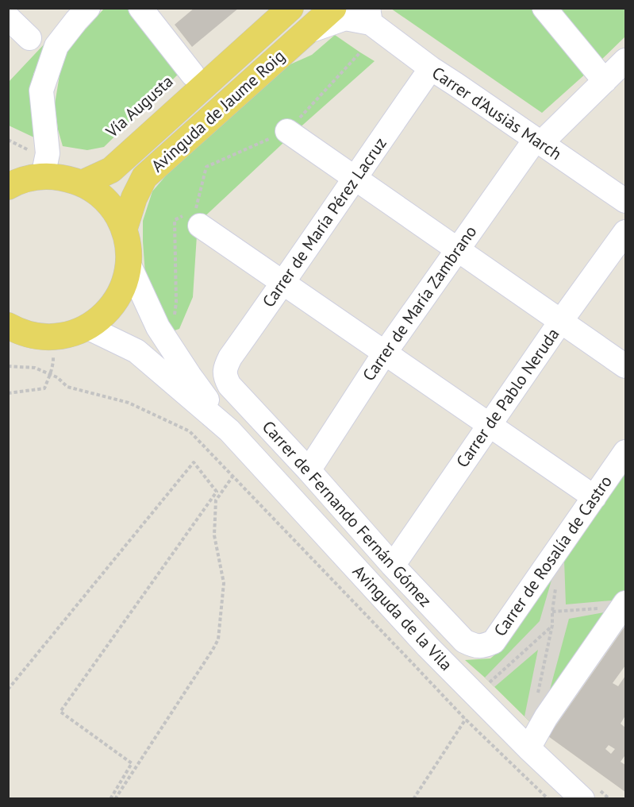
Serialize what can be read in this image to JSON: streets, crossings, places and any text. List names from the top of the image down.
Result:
{
  "streets": {
    "main road": ["Avinguda de Jaume Roig"],
    "street": [
      "Carrer d'Ausiàs March",
      "Carrer de María Pérez Lacruz",
      "Carrer de María Zambrano",
      "Carrer de Pablo Neruda",
      "Carrer de Fernando Fernán Gómez",
      "Carrer de Rosalía de Castro",
      "Avinguda de la Vila"
    ]
  },
  "crossings": [
    ["Avinguda de Jaume Roig", "Carrer d'Ausiàs March"],
    ["Carrer d'Ausiàs March", "Carrer de María Pérez Lacruz"],
    ["Carrer d'Ausiàs March", "Carrer de María Zambrano"],
    ["Carrer de María Pérez Lacruz", "Carrer de Fernando Fernán Gómez"],
    ["Carrer de María Zambrano", "Carrer de Fernando Fernán Gómez"],
    ["Carrer de Pablo Neruda", "Carrer de Fernando Fernán Gómez"],
    ["Carrer de Fernando Fernán Gómez", "Carrer de Rosalía de Castro"]
  ]
}
